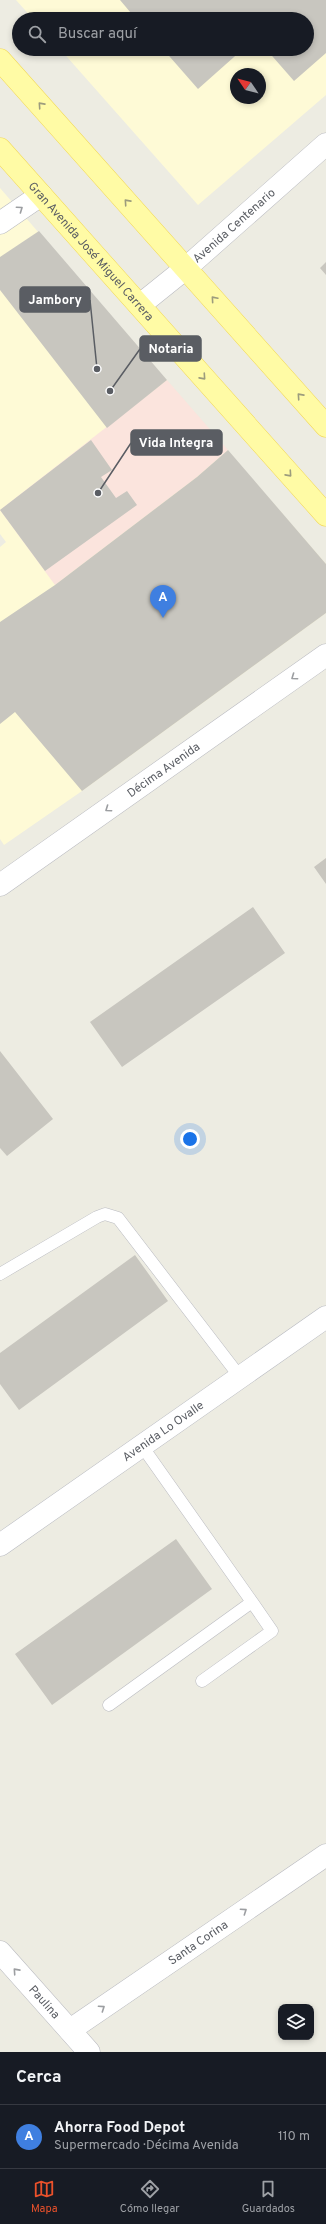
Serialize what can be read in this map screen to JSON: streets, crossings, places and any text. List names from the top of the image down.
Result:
{
  "streets": {
    "main road": ["Gran Avenida José Miguel Carrera"],
    "street": [
      "Avenida Centenario",
      "Décima Avenida",
      "Avenida Lo Ovalle",
      "Santa Corina",
      "Paulina"
    ]
  },
  "crossings": [
    ["Avenida Centenario", "Gran Avenida José Miguel Carrera"],
    ["Santa Corina", "Paulina"]
  ],
  "one_way": ["Décima Avenida", "Santa Corina", "Paulina"],
  "places": ["Jambory", "Notaria", "Vida Integra"],
  "north": "top left",
  "page": {
    "search": "Buscar aquí",
    "pins": "A",
    "heading": "Cerca",
    "list": [
      {
        "mark": "A",
        "name": "Ahorra Food Depot",
        "note": "Supermercado · Décima Avenida",
        "value": "110 m"
      }
    ],
    "nav": ["Mapa", "Cómo llegar", "Guardados"]
  }
}
